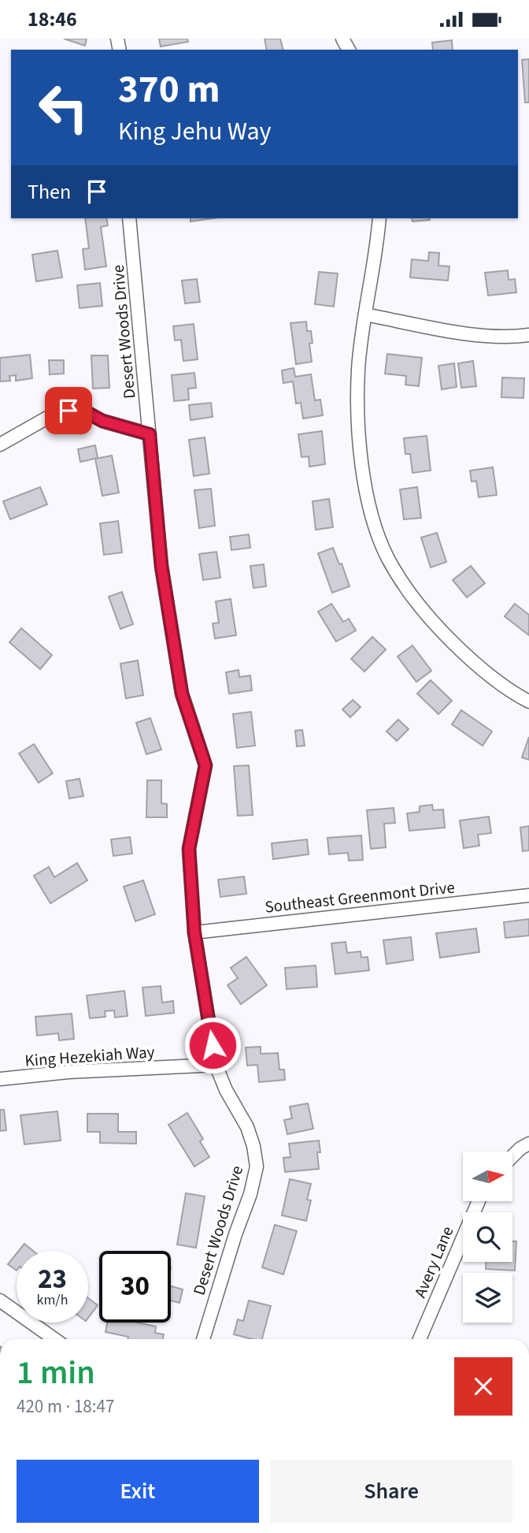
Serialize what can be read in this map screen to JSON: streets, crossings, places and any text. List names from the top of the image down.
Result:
{
  "streets": {
    "street": [
      "Desert Woods Drive",
      "Southeast Greenmont Drive",
      "King Hezekiah Way",
      "Avery Lane"
    ]
  },
  "crossings": [
    ["Desert Woods Drive", "Southeast Greenmont Drive"],
    ["Desert Woods Drive", "King Hezekiah Way"]
  ],
  "north": "right",
  "page": {
    "status": "18:46",
    "turn": ["370 m", "King Jehu Way"],
    "then": "Then",
    "speed": "23 km/h",
    "limit": "30",
    "heading": ["1 min", "420 m · 18:47"],
    "buttons": ["Exit", "Share"]
  }
}
